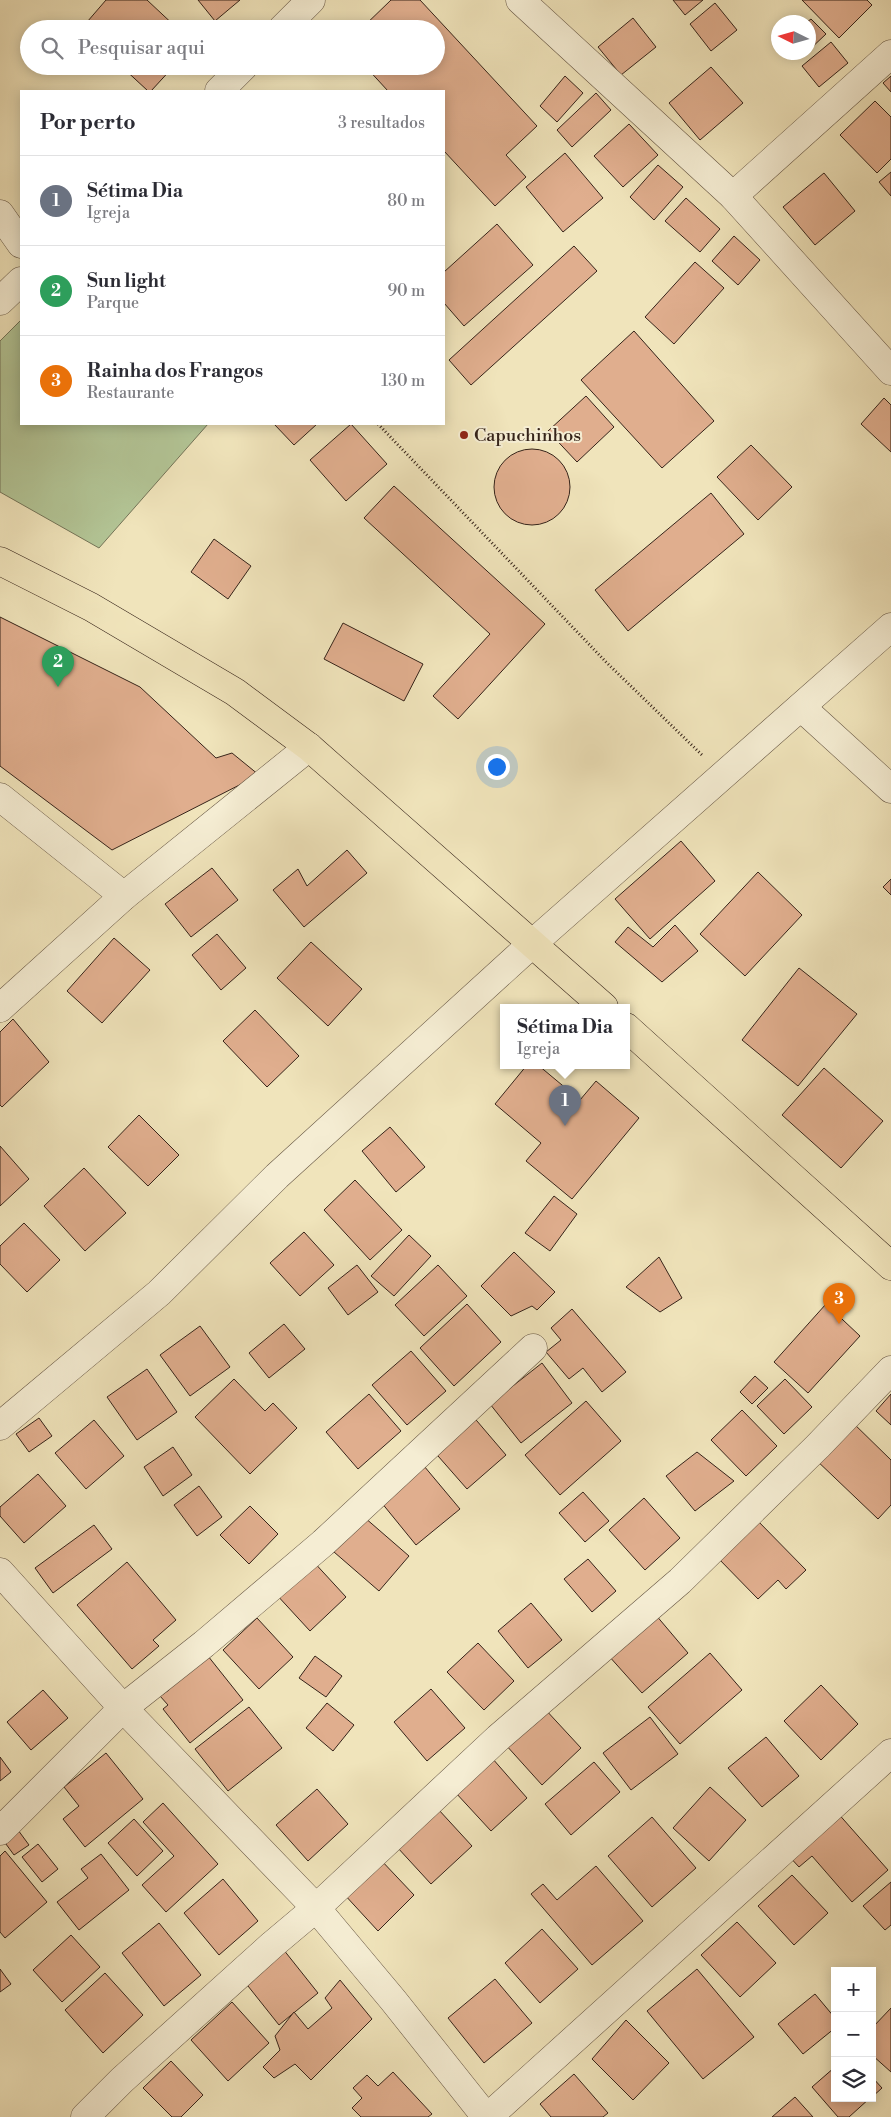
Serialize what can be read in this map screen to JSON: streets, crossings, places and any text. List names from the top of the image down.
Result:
{
  "places": ["Capuchinhos"],
  "north": "left",
  "page": {
    "search": "Pesquisar aqui",
    "heading": ["Por perto", "3 resultados"],
    "list": [
      {
        "mark": "1",
        "name": "Sétima Dia",
        "note": "Igreja",
        "value": "80 m"
      },
      {
        "mark": "2",
        "name": "Sun light",
        "note": "Parque",
        "value": "90 m"
      },
      {
        "mark": "3",
        "name": "Rainha dos Frangos",
        "note": "Restaurante",
        "value": "130 m"
      }
    ],
    "pins": ["2", "1", "3"],
    "popup": ["Sétima Dia", "Igreja"],
    "map_buttons": ["+", "−"]
  }
}
